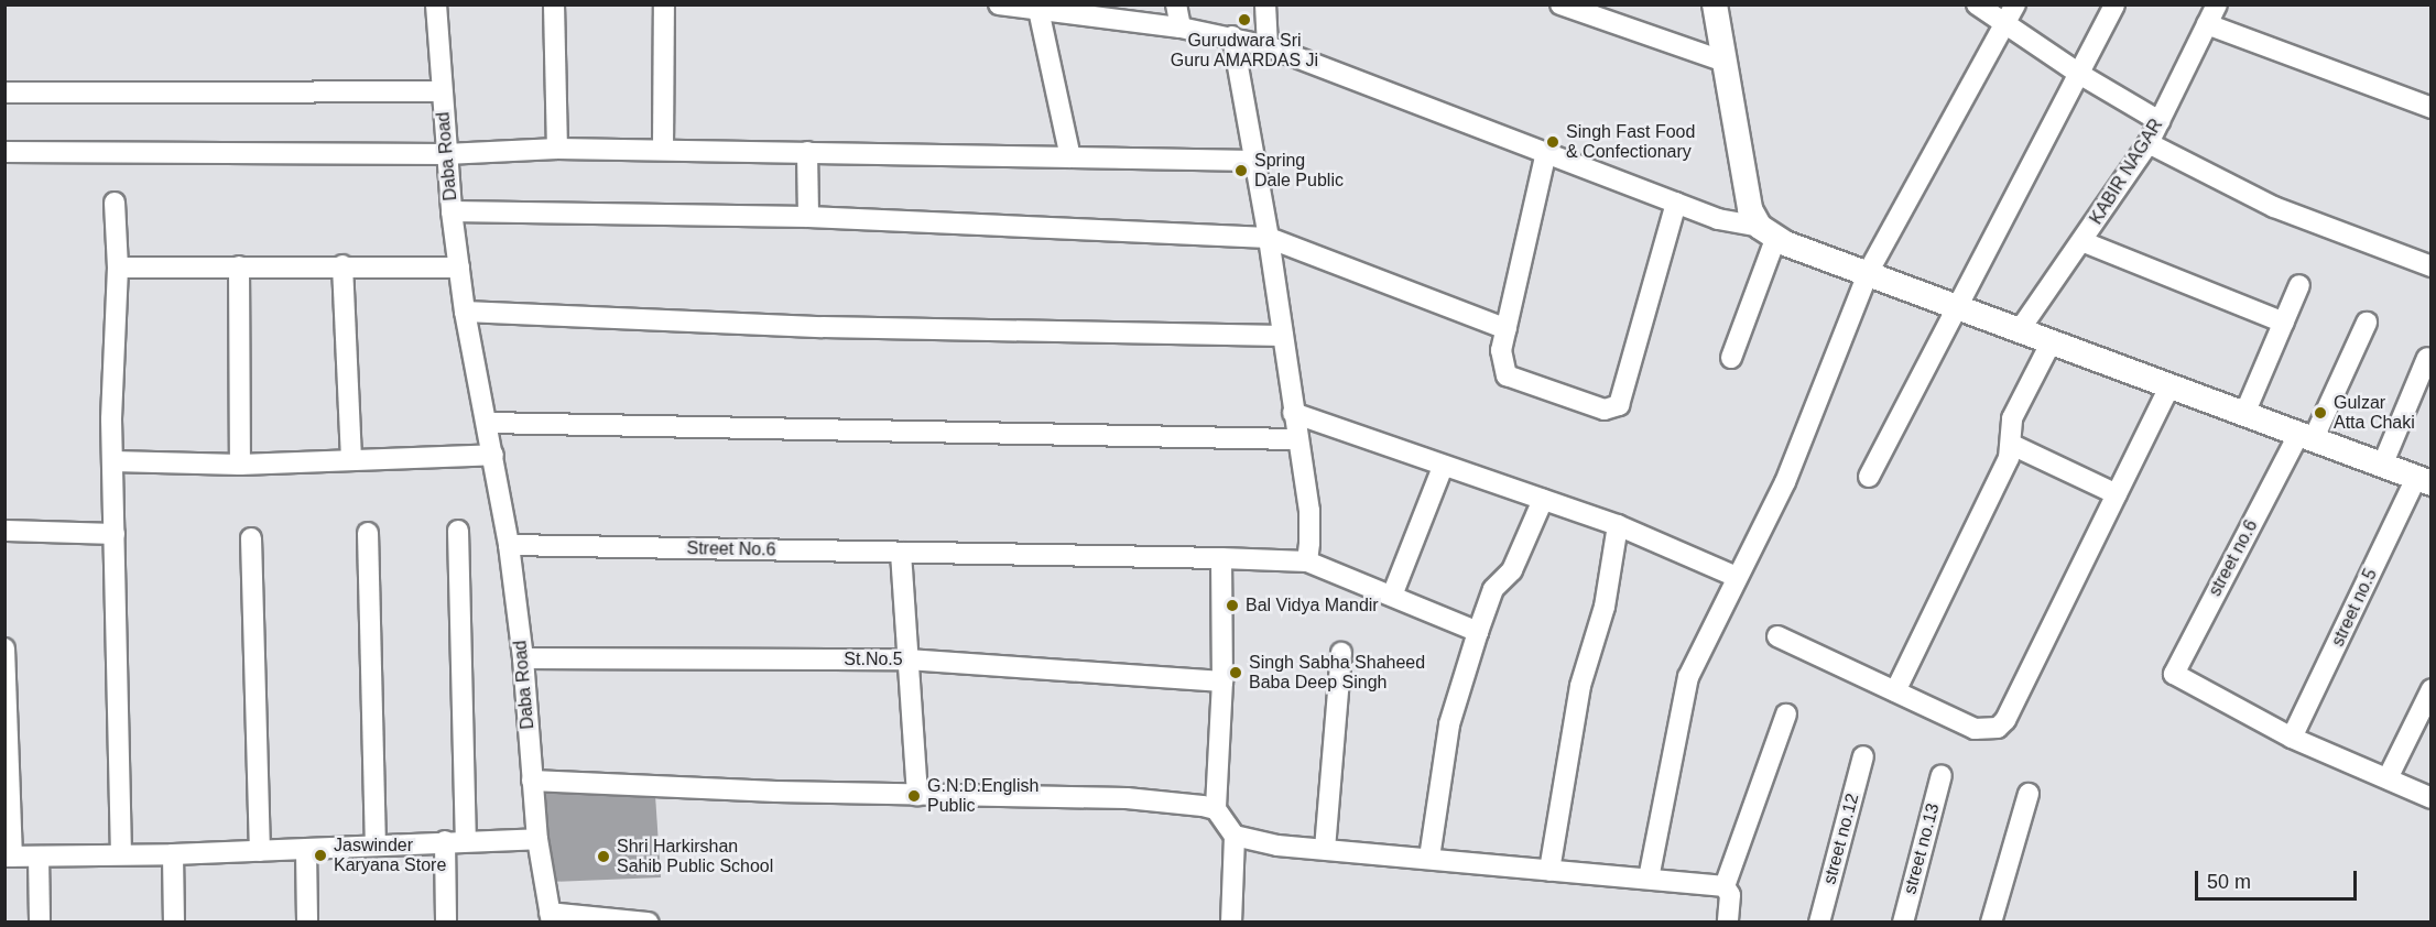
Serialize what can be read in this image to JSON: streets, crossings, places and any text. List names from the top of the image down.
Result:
{
  "streets": {
    "street": [
      "Daba Road",
      "KABIR NAGAR",
      "Street No.6",
      "street no.6",
      "street no.5",
      "St.No.5",
      "street no.12",
      "street no.13"
    ]
  },
  "crossings": [
    ["Daba Road", "Street No.6"],
    ["Daba Road", "St.No.5"],
    ["street no.6", "street no.5"]
  ],
  "places": [
    "Gurudwara Sri Guru AMARDAS Ji",
    "Singh Fast Food & Confectionary",
    "Spring Dale Public",
    "Gulzar Atta Chaki",
    "Bal Vidya Mandir",
    "Singh Sabha Shaheed Baba Deep Singh",
    "G.N.D.English Public",
    "Jaswinder Karyana Store",
    "Shri Harkirshan Sahib Public School"
  ],
  "scale_bar": "50 m"
}
